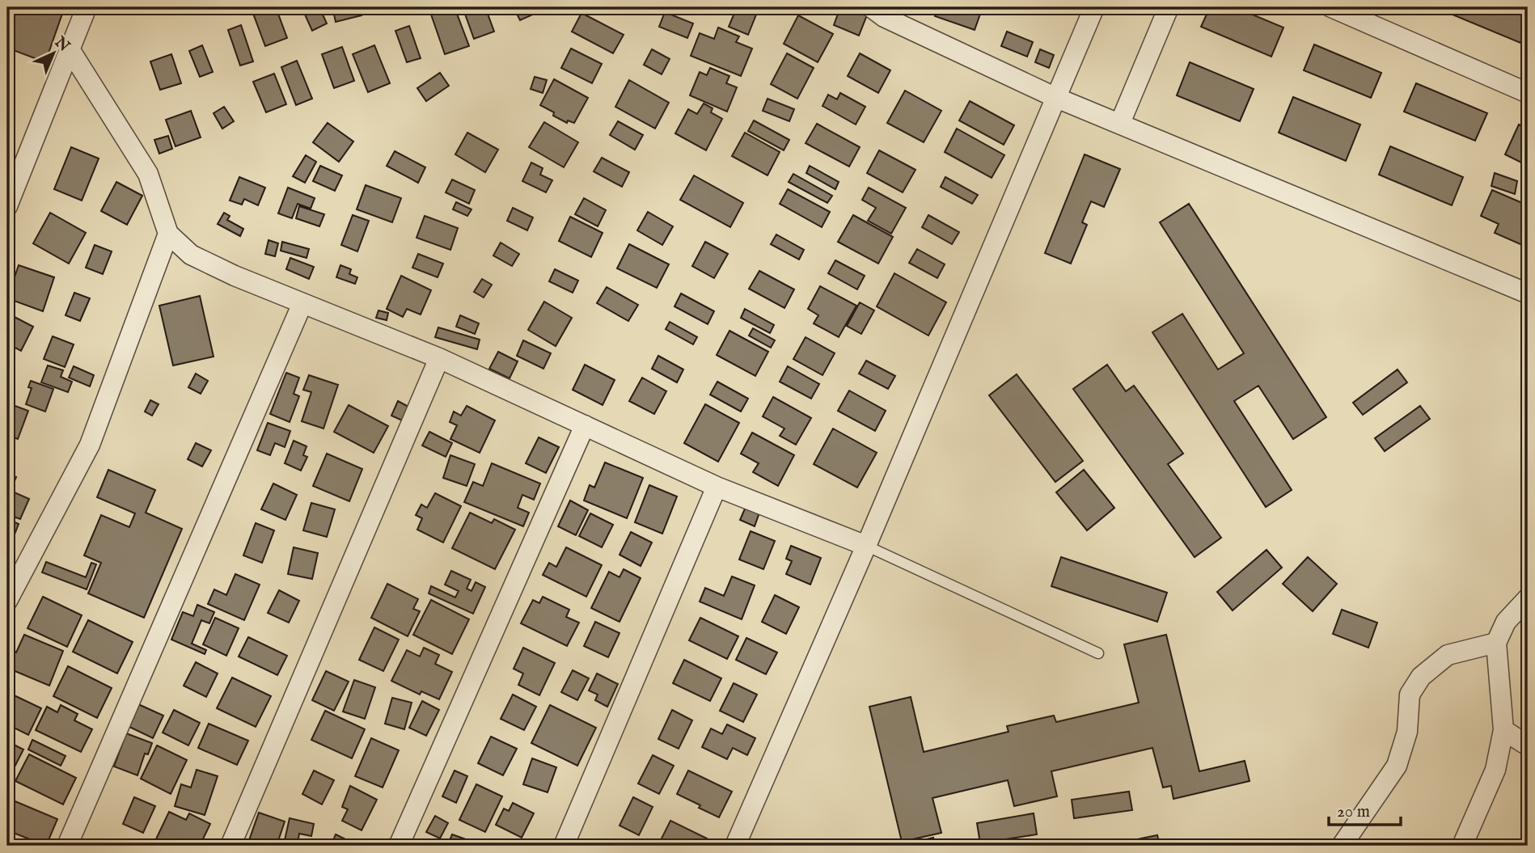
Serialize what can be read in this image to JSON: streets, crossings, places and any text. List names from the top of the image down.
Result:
{
  "scale_bar": "20 m",
  "north": "top right"
}
